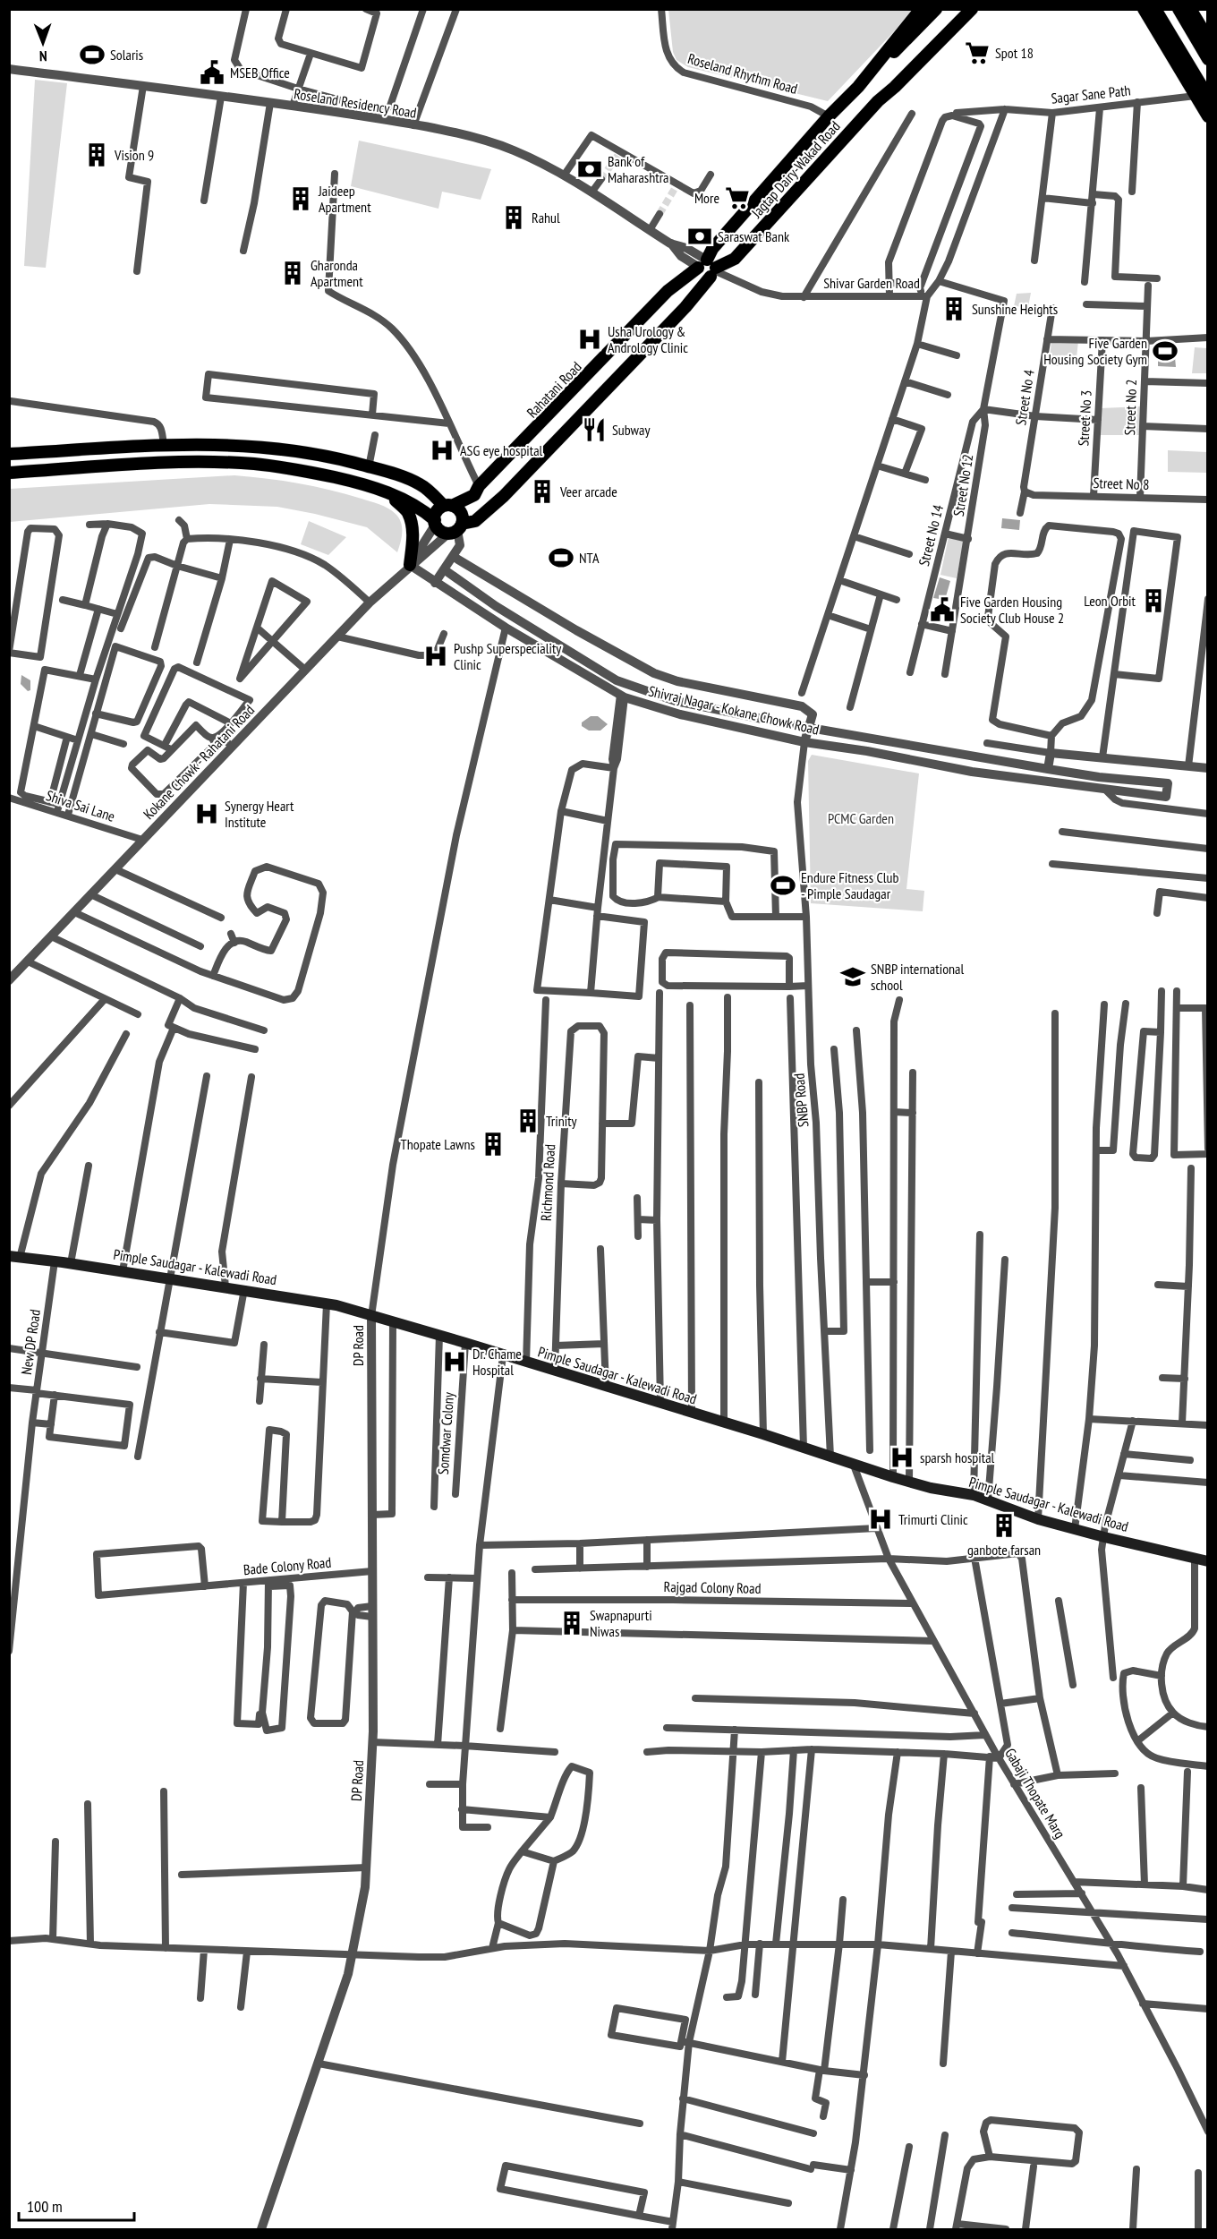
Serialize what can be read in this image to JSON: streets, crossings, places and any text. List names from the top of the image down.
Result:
{
  "streets": {
    "main road": ["Jagtap Dairy-Wakad Road", "Rahatani Road", "Pimple Saudagar - Kalewadi Road"],
    "street": [
      "Roseland Rhythm Road",
      "Sagar Sane Path",
      "Roseland Residency Road",
      "Shivar Garden Road",
      "Street No 4",
      "Street No 2",
      "Street No 3",
      "Street No 8",
      "Street No 12",
      "Street No 14",
      "Shivraj Nagar - Kokane Chowk Road",
      "Kokane Chowk - Rahatani Road",
      "Shiva Sai Lane",
      "SNBP Road",
      "Richmond Road",
      "New DP Road",
      "DP Road",
      "Somdwar Colony",
      "Bade Colony Road",
      "Rajgad Colony Road",
      "Gabaji Thopate Marg"
    ]
  },
  "crossings": [
    ["Sagar Sane Path", "Shivar Garden Road"],
    ["Roseland Residency Road", "Jagtap Dairy-Wakad Road"],
    ["Roseland Residency Road", "Shivar Garden Road"],
    ["Roseland Residency Road", "Rahatani Road"],
    ["Jagtap Dairy-Wakad Road", "Shivar Garden Road"],
    ["Jagtap Dairy-Wakad Road", "Rahatani Road"],
    ["Shivar Garden Road", "Rahatani Road"],
    ["Shivar Garden Road", "Street No 12"],
    ["Street No 4", "Street No 8"],
    ["Street No 2", "Street No 8"],
    ["Street No 3", "Street No 8"],
    ["Street No 12", "Street No 14"],
    ["Shivraj Nagar - Kokane Chowk Road", "Kokane Chowk - Rahatani Road"],
    ["Shivraj Nagar - Kokane Chowk Road", "SNBP Road"],
    ["Kokane Chowk - Rahatani Road", "Shiva Sai Lane"],
    ["SNBP Road", "Pimple Saudagar - Kalewadi Road"],
    ["Richmond Road", "Pimple Saudagar - Kalewadi Road"],
    ["Pimple Saudagar - Kalewadi Road", "New DP Road"],
    ["Pimple Saudagar - Kalewadi Road", "DP Road"],
    ["Pimple Saudagar - Kalewadi Road", "Somdwar Colony"],
    ["Pimple Saudagar - Kalewadi Road", "Gabaji Thopate Marg"],
    ["DP Road", "Bade Colony Road"],
    ["Rajgad Colony Road", "Gabaji Thopate Marg"]
  ],
  "parks": ["PCMC Garden"],
  "places": {
    "supermarket": ["Spot 18", "More"],
    "sports": [
      "Solaris",
      "Five Garden Housing Society Gym",
      "NTA",
      "Endure Fitness Club - Pimple Saudagar"
    ],
    "public building": ["MSEB Office", "Five Garden Housing Society Club House 2"],
    "building": [
      "Vision 9",
      "Jaideep Apartment",
      "Rahul",
      "Gharonda Apartment",
      "Sunshine Heights",
      "Veer arcade",
      "Leon Orbit",
      "Trinity",
      "Thopate Lawns",
      "ganbote farsan",
      "Swapnapurti Niwas"
    ],
    "bank": ["Bank of Maharashtra", "Saraswat Bank"],
    "hospital": [
      "Usha Urology & Andrology Clinic",
      "ASG eye hospital",
      "Pushp Superspeciality Clinic",
      "Synergy Heart Institute",
      "Dr. Chame Hospital",
      "sparsh hospital",
      "Trimurti Clinic"
    ],
    "restaurant": ["Subway"],
    "school or university": ["SNBP international school"]
  },
  "scale_bar": "100 m",
  "north": "bottom"
}
